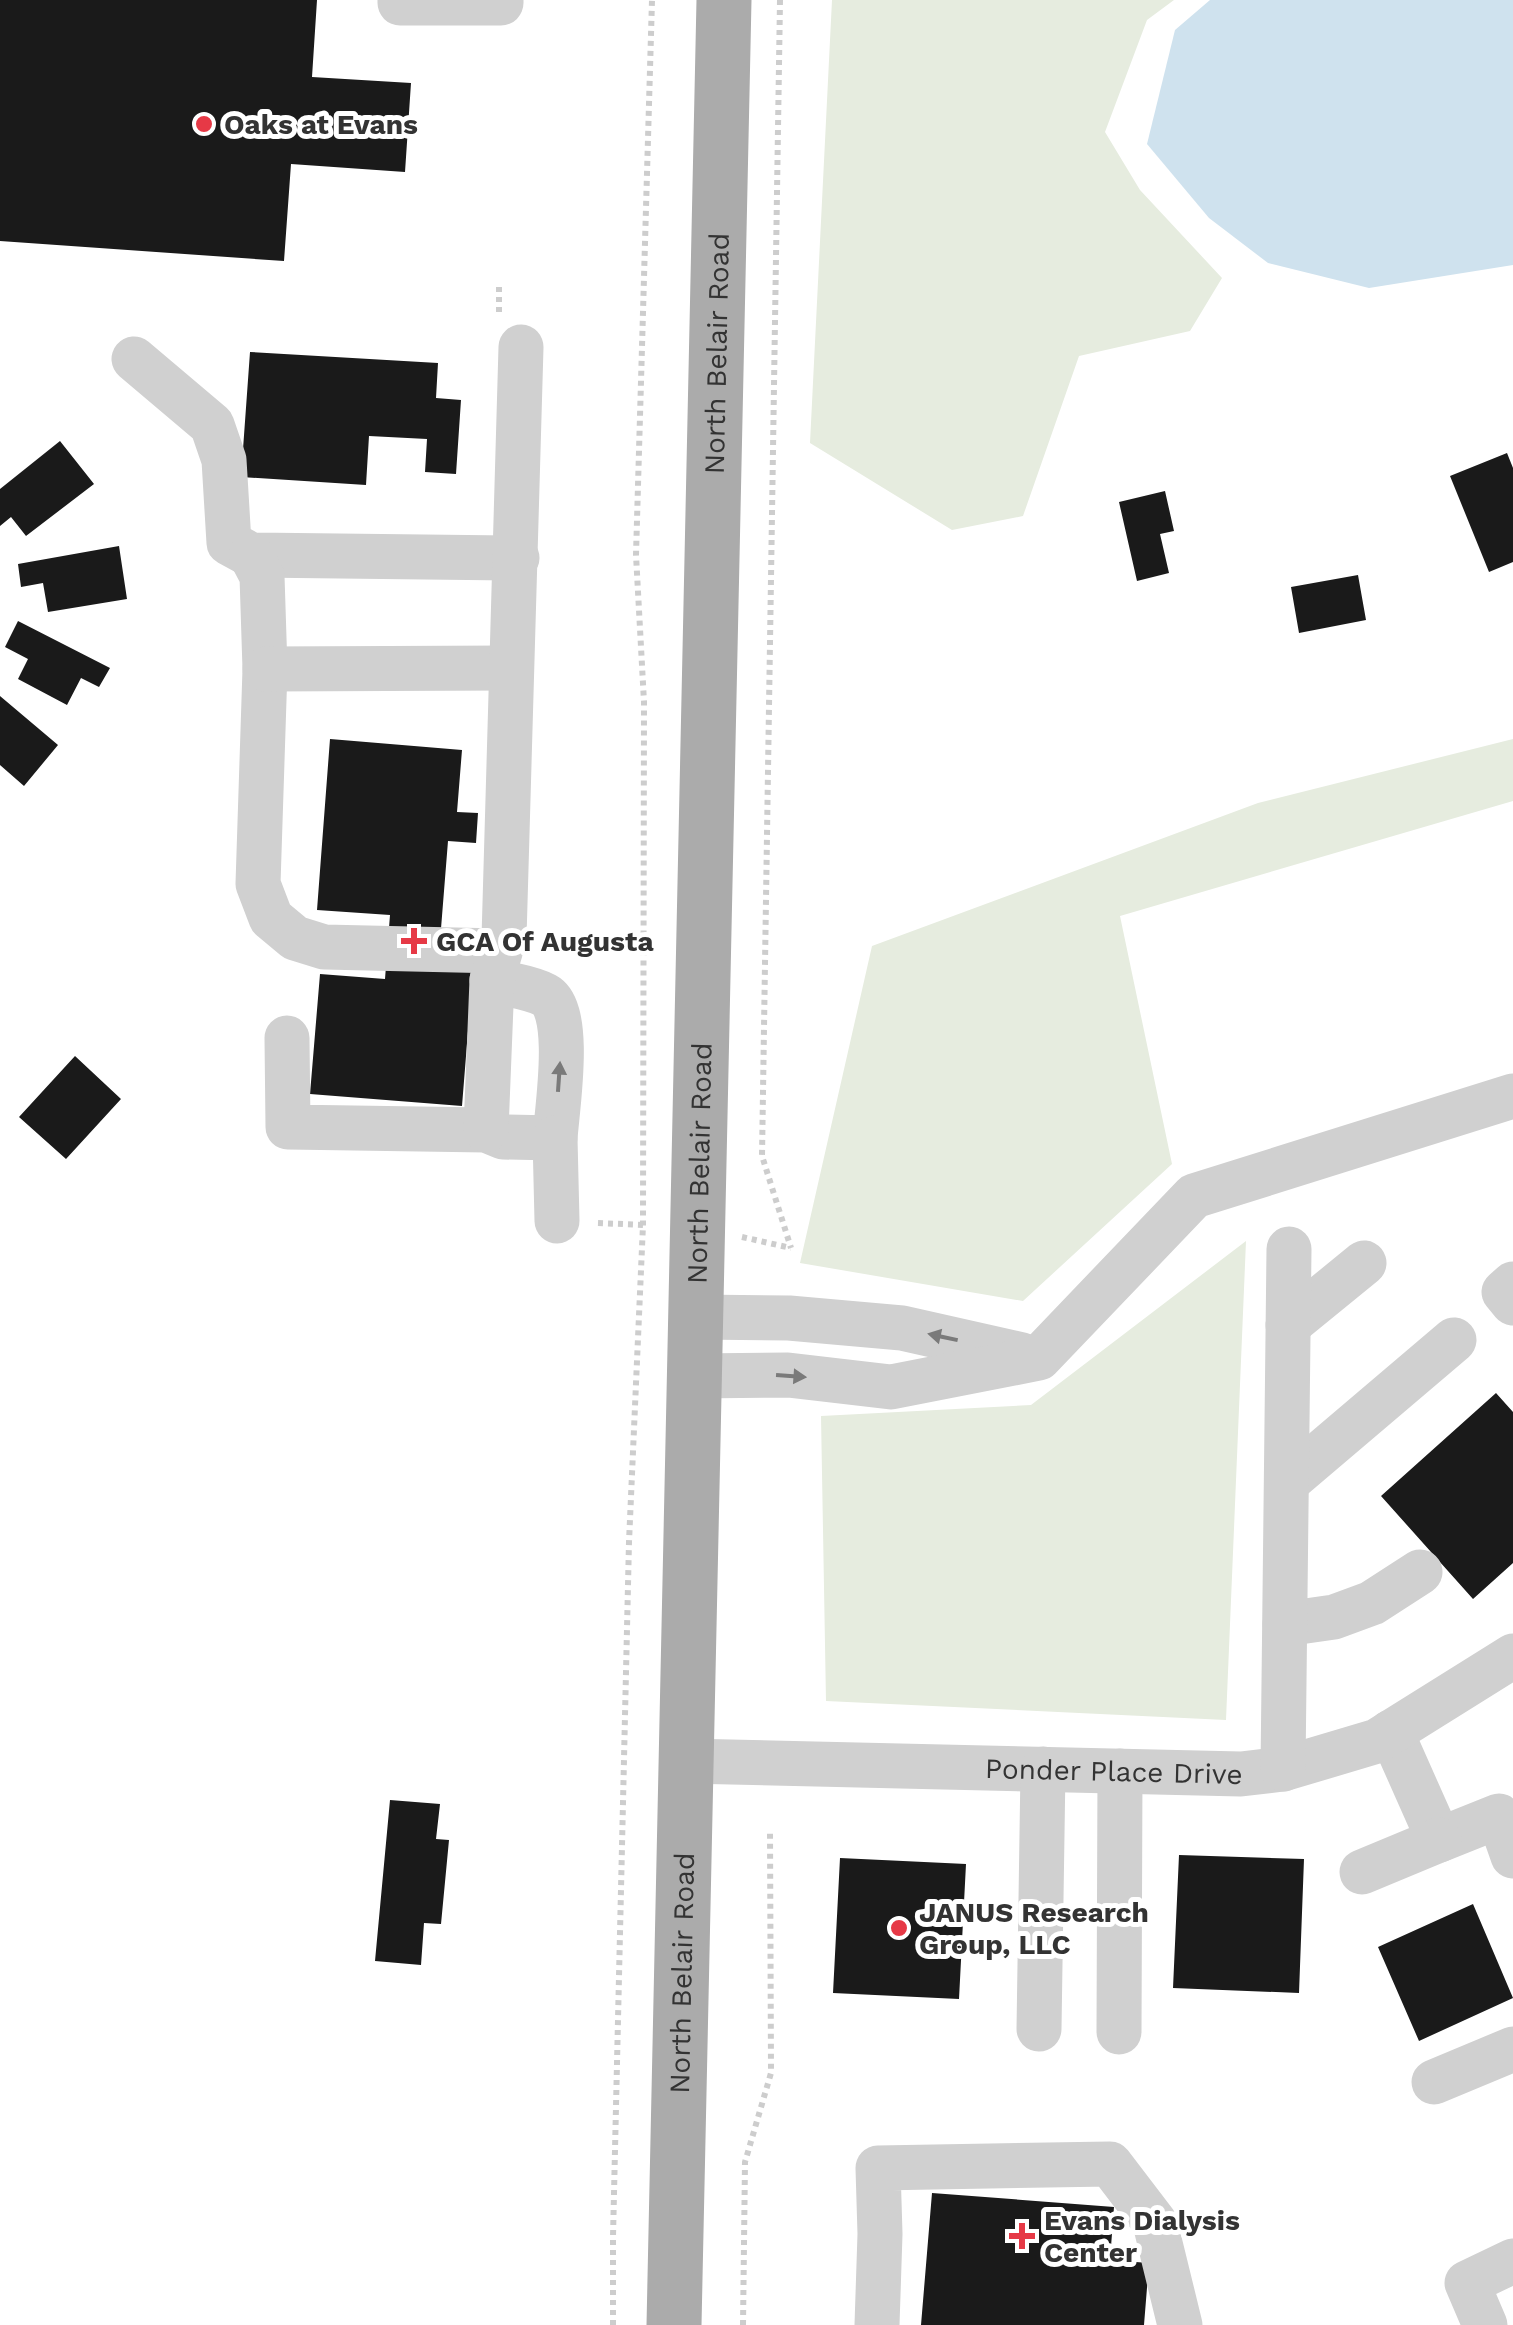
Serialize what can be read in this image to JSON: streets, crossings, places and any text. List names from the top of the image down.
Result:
{
  "streets": {
    "main road": ["North Belair Road"],
    "street": ["Ponder Place Drive"]
  },
  "crossings": [
    ["North Belair Road", "Ponder Place Drive"]
  ],
  "places": {
    "other": ["Oaks at Evans", "JANUS Research Group, LLC"],
    "health": ["GCA Of Augusta", "Evans Dialysis Center"]
  }
}
